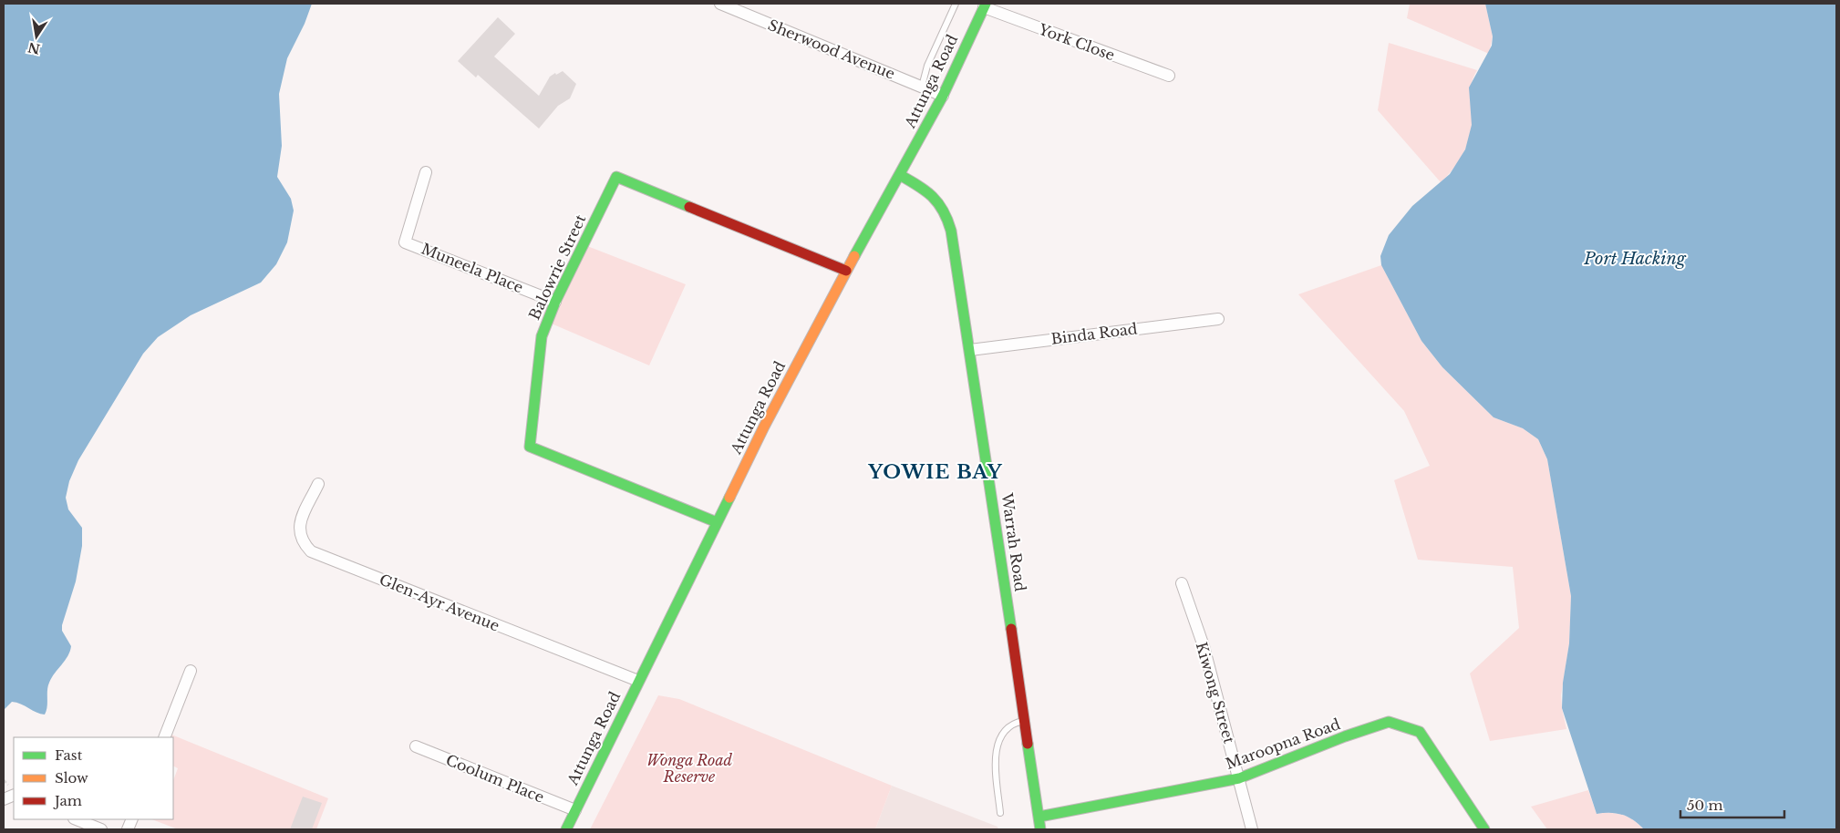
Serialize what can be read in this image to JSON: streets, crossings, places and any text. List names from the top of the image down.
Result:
{
  "streets": {
    "street": [
      "York Close",
      "Sherwood Avenue",
      "Attunga Road",
      "Balowrie Street",
      "Muneela Place",
      "Binda Road",
      "Warrah Road",
      "Glen-Ayr Avenue",
      "Kiwong Street",
      "Maroopna Road",
      "Coolum Place"
    ]
  },
  "crossings": [
    ["York Close", "Attunga Road"],
    ["Sherwood Avenue", "Attunga Road"],
    ["Attunga Road", "Balowrie Street"],
    ["Attunga Road", "Warrah Road"],
    ["Attunga Road", "Glen-Ayr Avenue"],
    ["Attunga Road", "Coolum Place"],
    ["Balowrie Street", "Muneela Place"],
    ["Binda Road", "Warrah Road"],
    ["Warrah Road", "Maroopna Road"],
    ["Kiwong Street", "Maroopna Road"]
  ],
  "districts": ["YOWIE BAY"],
  "water": ["Port Hacking"],
  "parks": ["Wonga Road Reserve"],
  "legend": ["Fast", "Slow", "Jam"],
  "scale_bar": "50 m",
  "north": "bottom"
}
